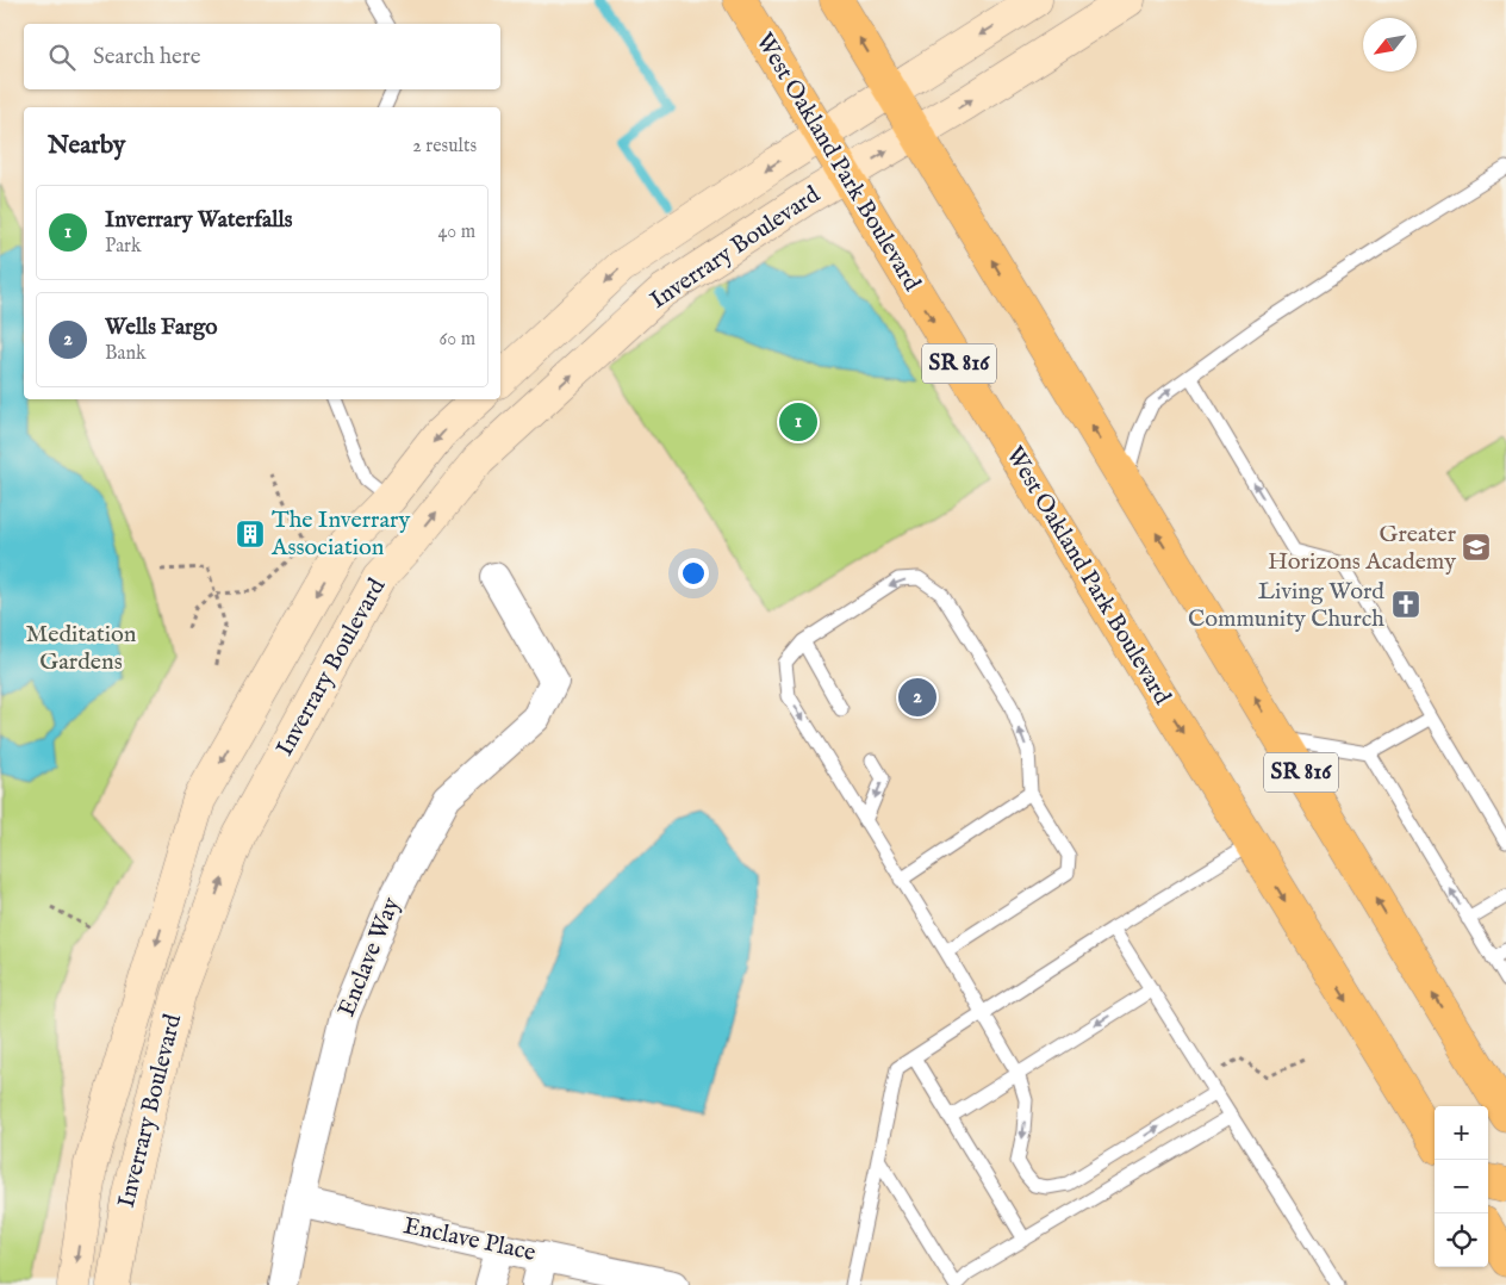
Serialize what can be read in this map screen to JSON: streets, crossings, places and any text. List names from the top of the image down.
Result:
{
  "streets": {
    "main road": ["West Oakland Park Boulevard", "SR 816"],
    "street": ["Inverrary Boulevard", "Enclave Way", "Enclave Place"]
  },
  "crossings": [
    ["West Oakland Park Boulevard", "Inverrary Boulevard"],
    ["Inverrary Boulevard", "SR 816"],
    ["Enclave Way", "Enclave Place"]
  ],
  "parks": ["Meditation Gardens"],
  "places": {
    "building": ["The Inverrary Association"],
    "school or university": ["Greater Horizons Academy"],
    "church": ["Living Word Community Church"]
  },
  "north": "bottom left",
  "page": {
    "search": "Search here",
    "heading": ["Nearby", "2 results"],
    "list": [
      {
        "mark": "1",
        "name": "Inverrary Waterfalls",
        "note": "Park",
        "value": "40 m"
      },
      {
        "mark": "2",
        "name": "Wells Fargo",
        "note": "Bank",
        "value": "60 m"
      }
    ],
    "pins": ["1", "2"],
    "map_buttons": ["+", "−"]
  }
}
